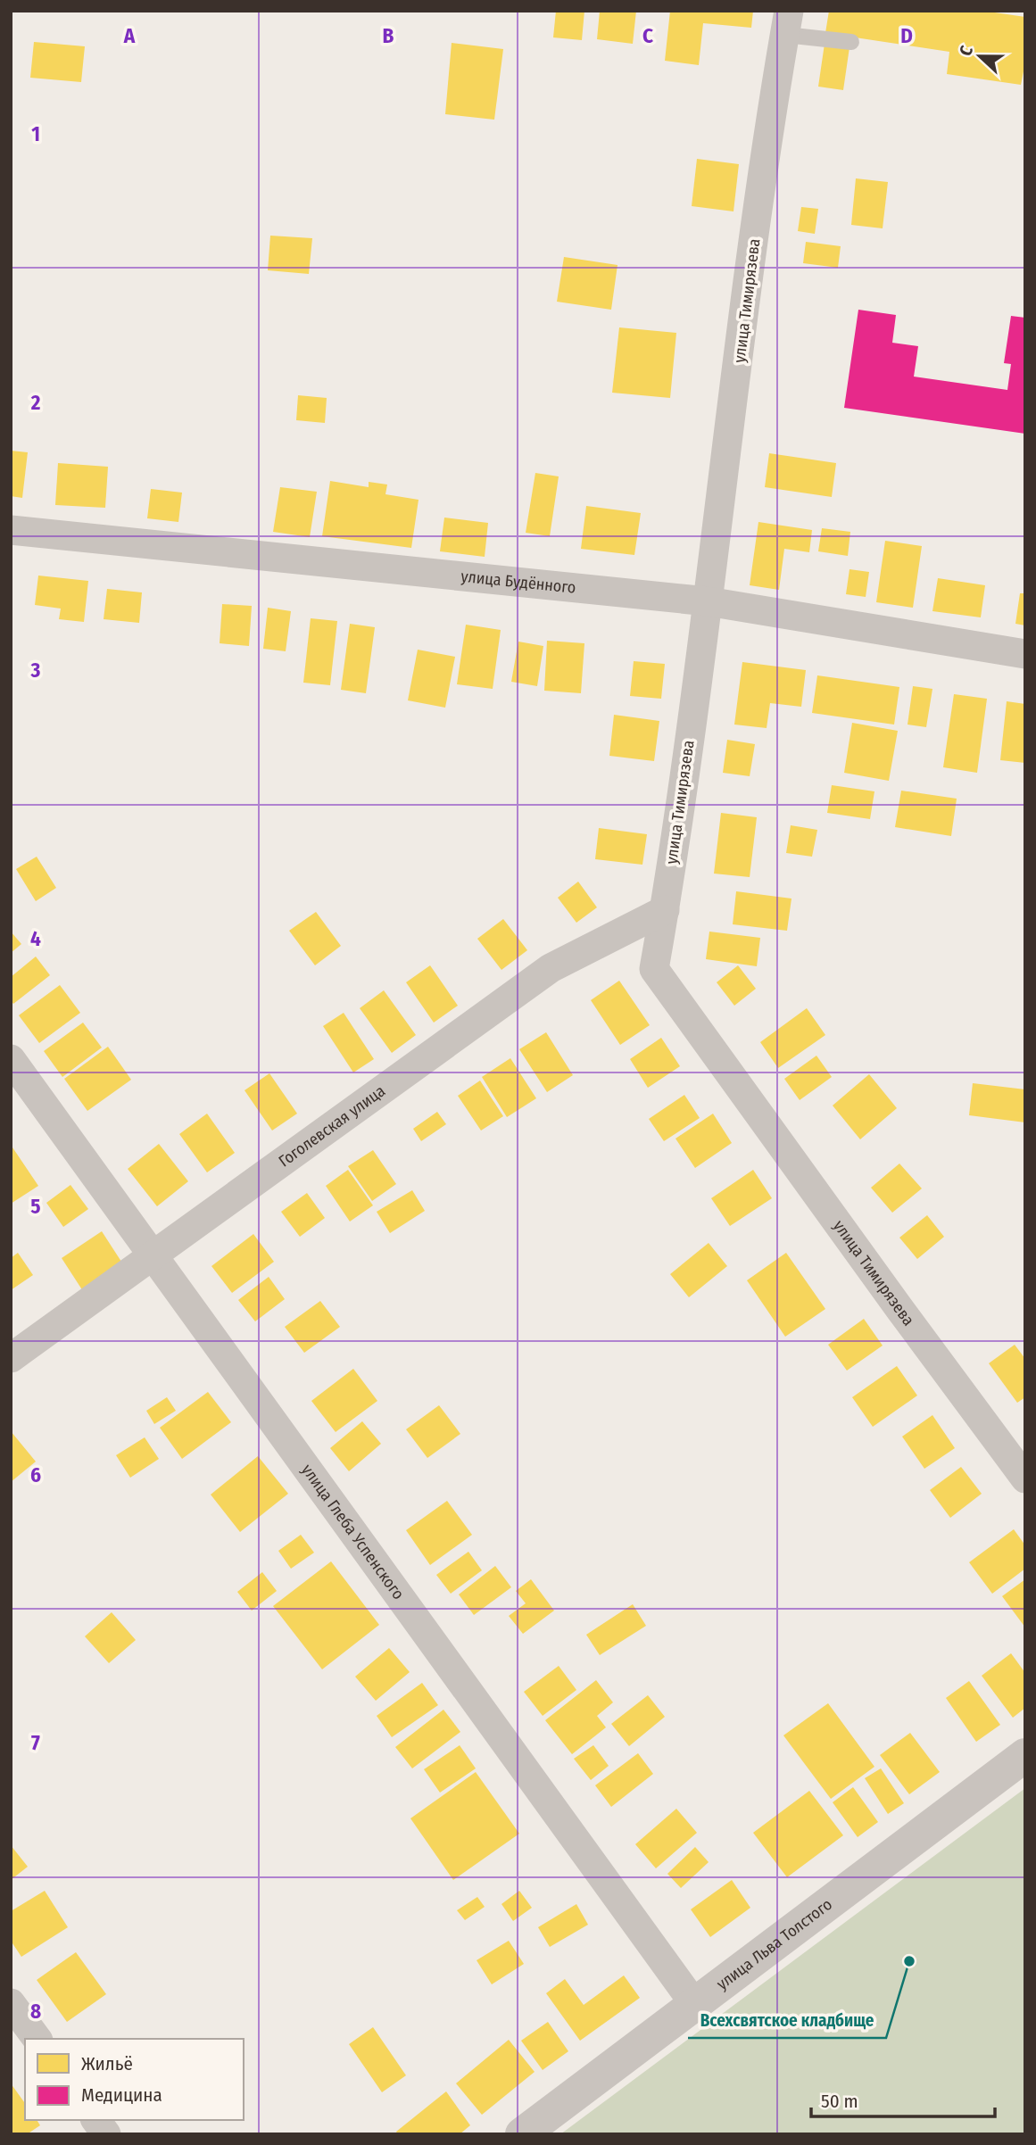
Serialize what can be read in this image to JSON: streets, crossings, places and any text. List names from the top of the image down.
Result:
{
  "streets": {
    "street": [
      "улица Тимирязева",
      "улица Будённого",
      "Гоголевская улица",
      "улица Глеба Успенского",
      "улица Льва Толстого"
    ]
  },
  "crossings": [
    ["улица Тимирязева", "улица Будённого"],
    ["улица Тимирязева", "Гоголевская улица"],
    ["Гоголевская улица", "улица Глеба Успенского"],
    ["улица Глеба Успенского", "улица Льва Толстого"]
  ],
  "places": ["Всехсвятское кладбище"],
  "legend": ["Жильё", "Медицина"],
  "scale_bar": "50 m",
  "north": "left",
  "grid": {
    "columns": [
      "A",
      "B",
      "C",
      "D"
    ],
    "rows": [
      "1",
      "2",
      "3",
      "4",
      "5",
      "6",
      "7",
      "8"
    ]
  }
}
